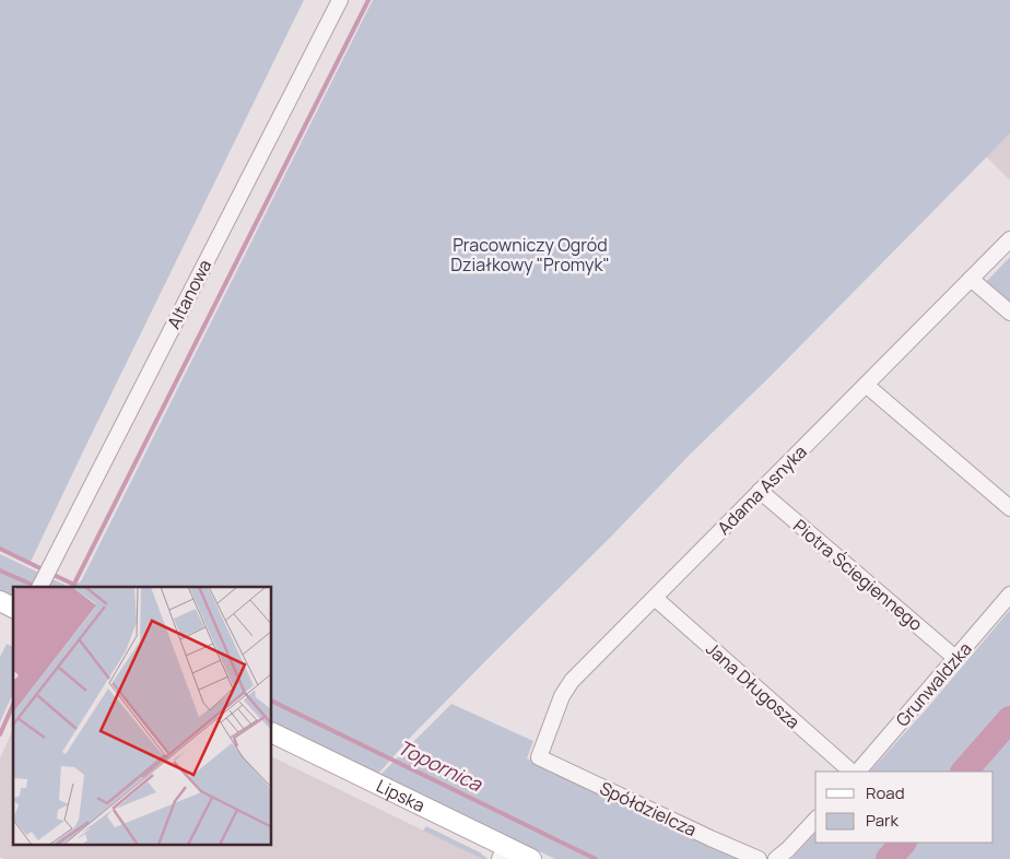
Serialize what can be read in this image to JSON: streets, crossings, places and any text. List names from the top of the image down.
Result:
{
  "streets": {
    "main road": ["Lipska"],
    "street": [
      "Altanowa",
      "Adama Asnyka",
      "Piotra Ściegiennego",
      "Grunwaldzka",
      "Jana Długosza",
      "Spółdzielcza"
    ]
  },
  "crossings": [
    ["Adama Asnyka", "Piotra Ściegiennego"],
    ["Adama Asnyka", "Jana Długosza"],
    ["Adama Asnyka", "Spółdzielcza"],
    ["Piotra Ściegiennego", "Grunwaldzka"]
  ],
  "water": ["Topornica"],
  "parks": ["Pracowniczy Ogród Działkowy \"Promyk\""],
  "legend": ["Road", "Park"]
}
